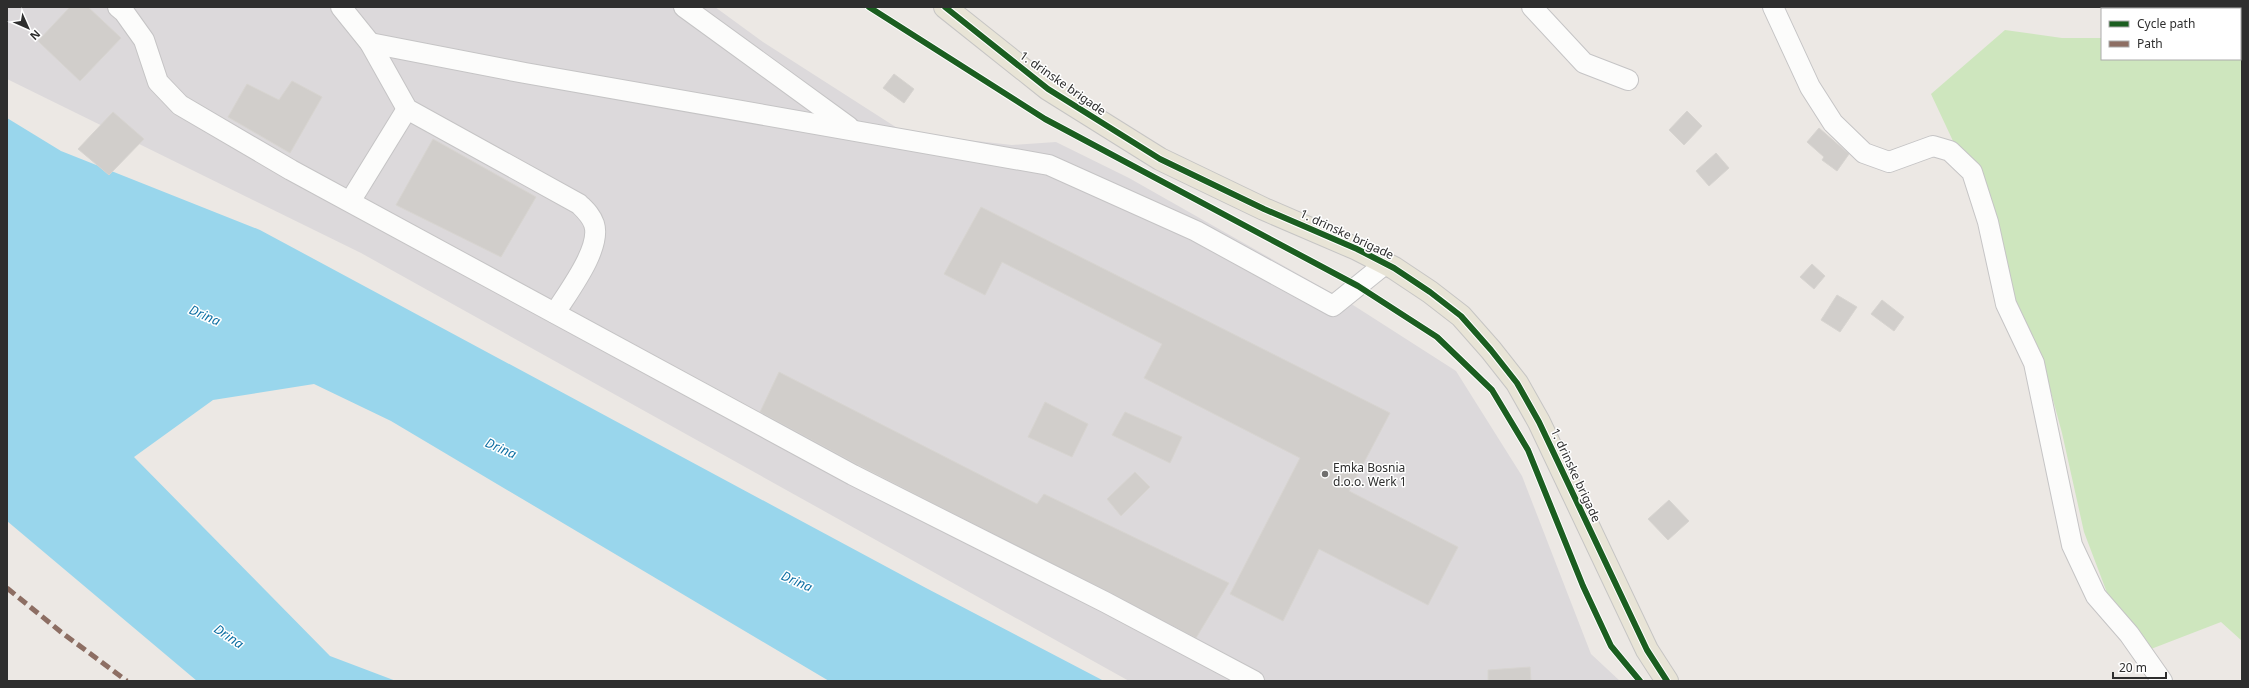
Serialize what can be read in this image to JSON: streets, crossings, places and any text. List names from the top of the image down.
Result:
{
  "streets": {
    "main road": ["1. drinske brigade"]
  },
  "water": ["Drina"],
  "places": ["Emka Bosnia d.o.o. Werk 1"],
  "legend": ["Cycle path", "Path"],
  "scale_bar": "20 m",
  "north": "bottom right"
}
